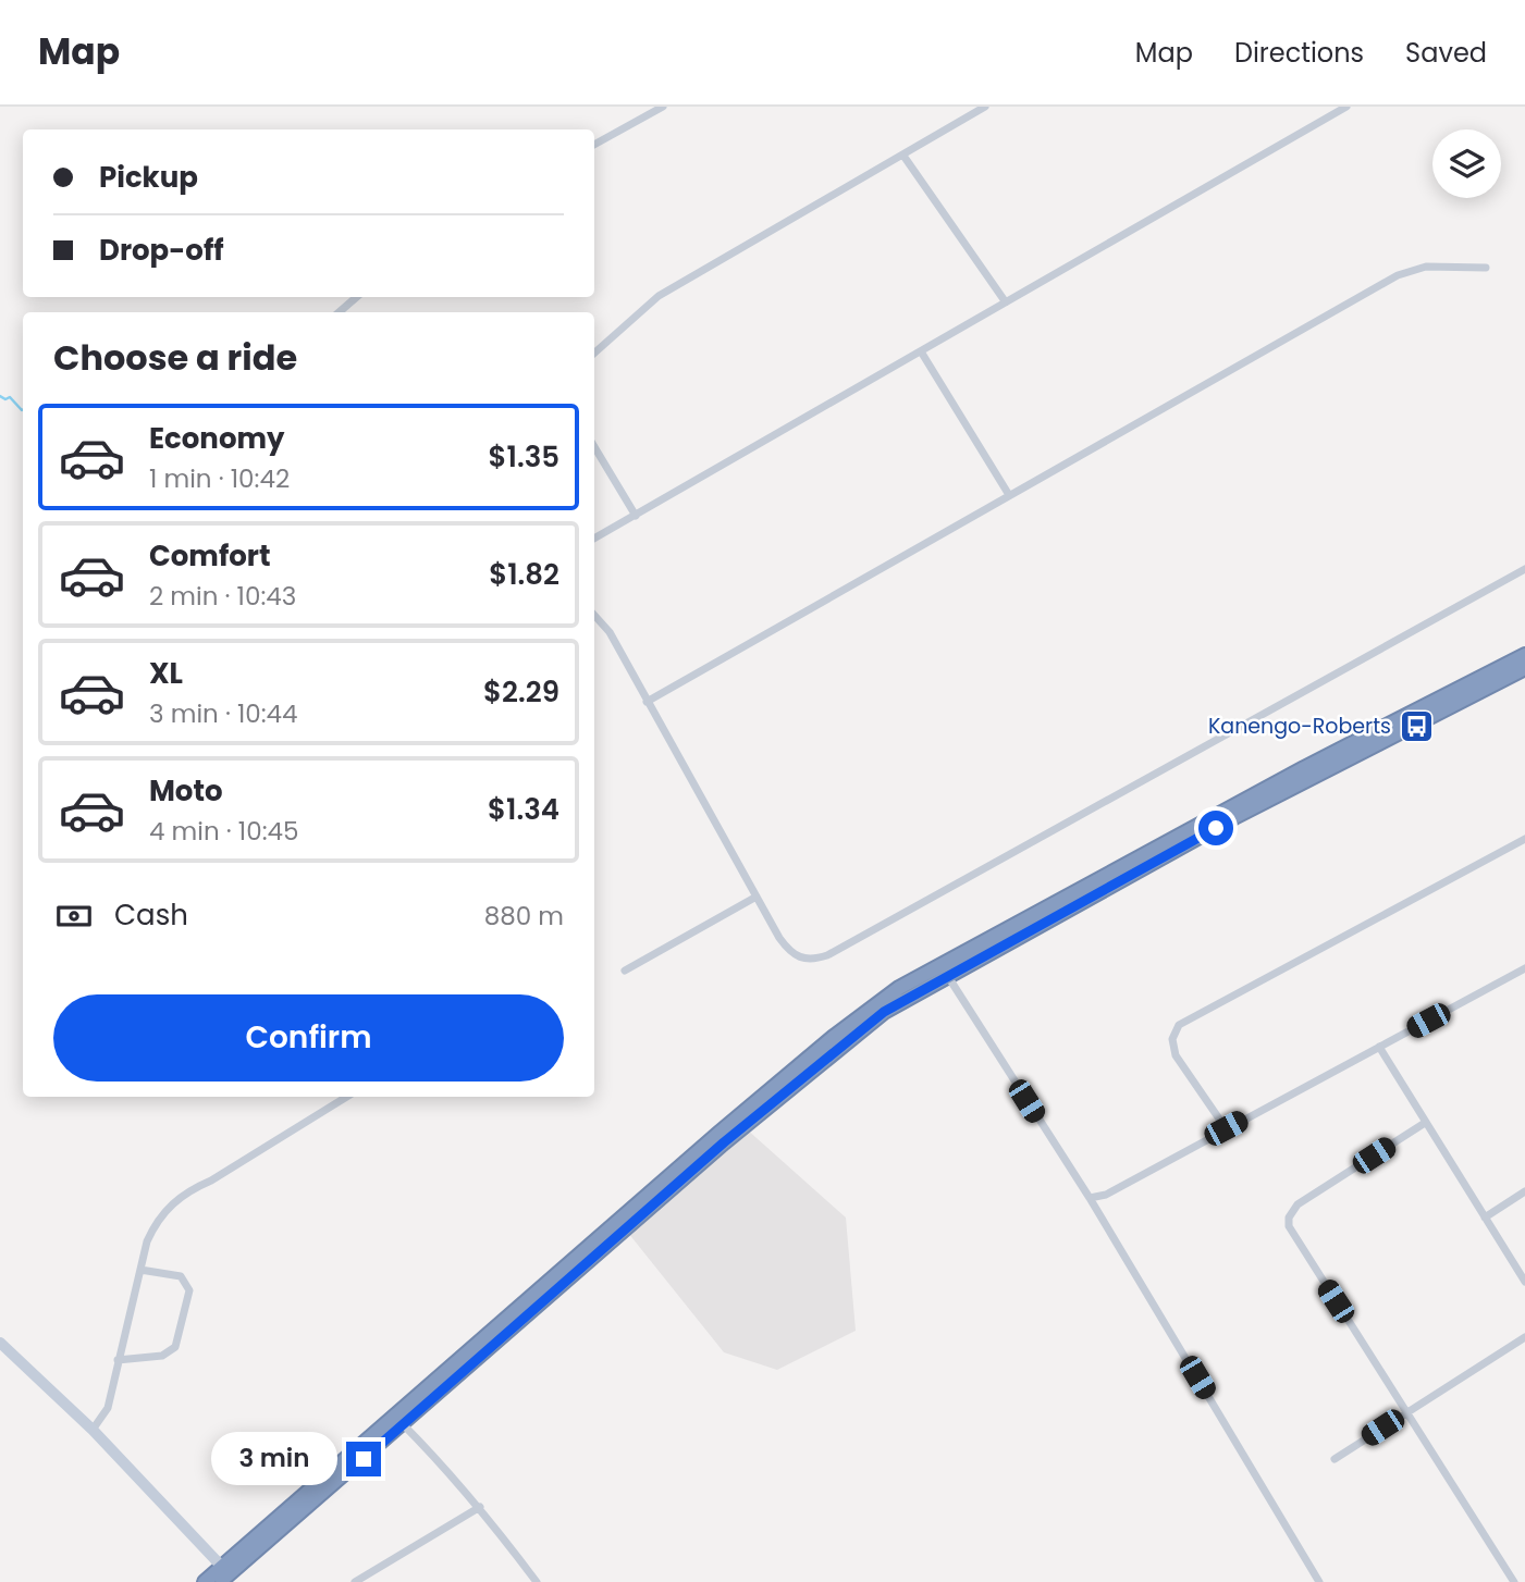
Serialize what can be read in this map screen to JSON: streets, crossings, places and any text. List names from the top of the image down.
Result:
{
  "places": {
    "bus stop": ["Kanengo-Roberts"]
  },
  "page": {
    "header": "Map",
    "nav": ["Map", "Directions", "Saved"],
    "banner": ["Pickup", "Drop-off"],
    "heading": "Choose a ride",
    "list": [
      {
        "name": "Economy",
        "note": "1 min · 10:42",
        "value": "$1.35"
      },
      {
        "name": "Comfort",
        "note": "2 min · 10:43",
        "value": "$1.82"
      },
      {
        "name": "XL",
        "note": "3 min · 10:44",
        "value": "$2.29"
      },
      {
        "name": "Moto",
        "note": "4 min · 10:45",
        "value": "$1.34"
      }
    ],
    "pay": ["Cash", "880 m"],
    "buttons": "Confirm",
    "bubble": "3 min"
  }
}
